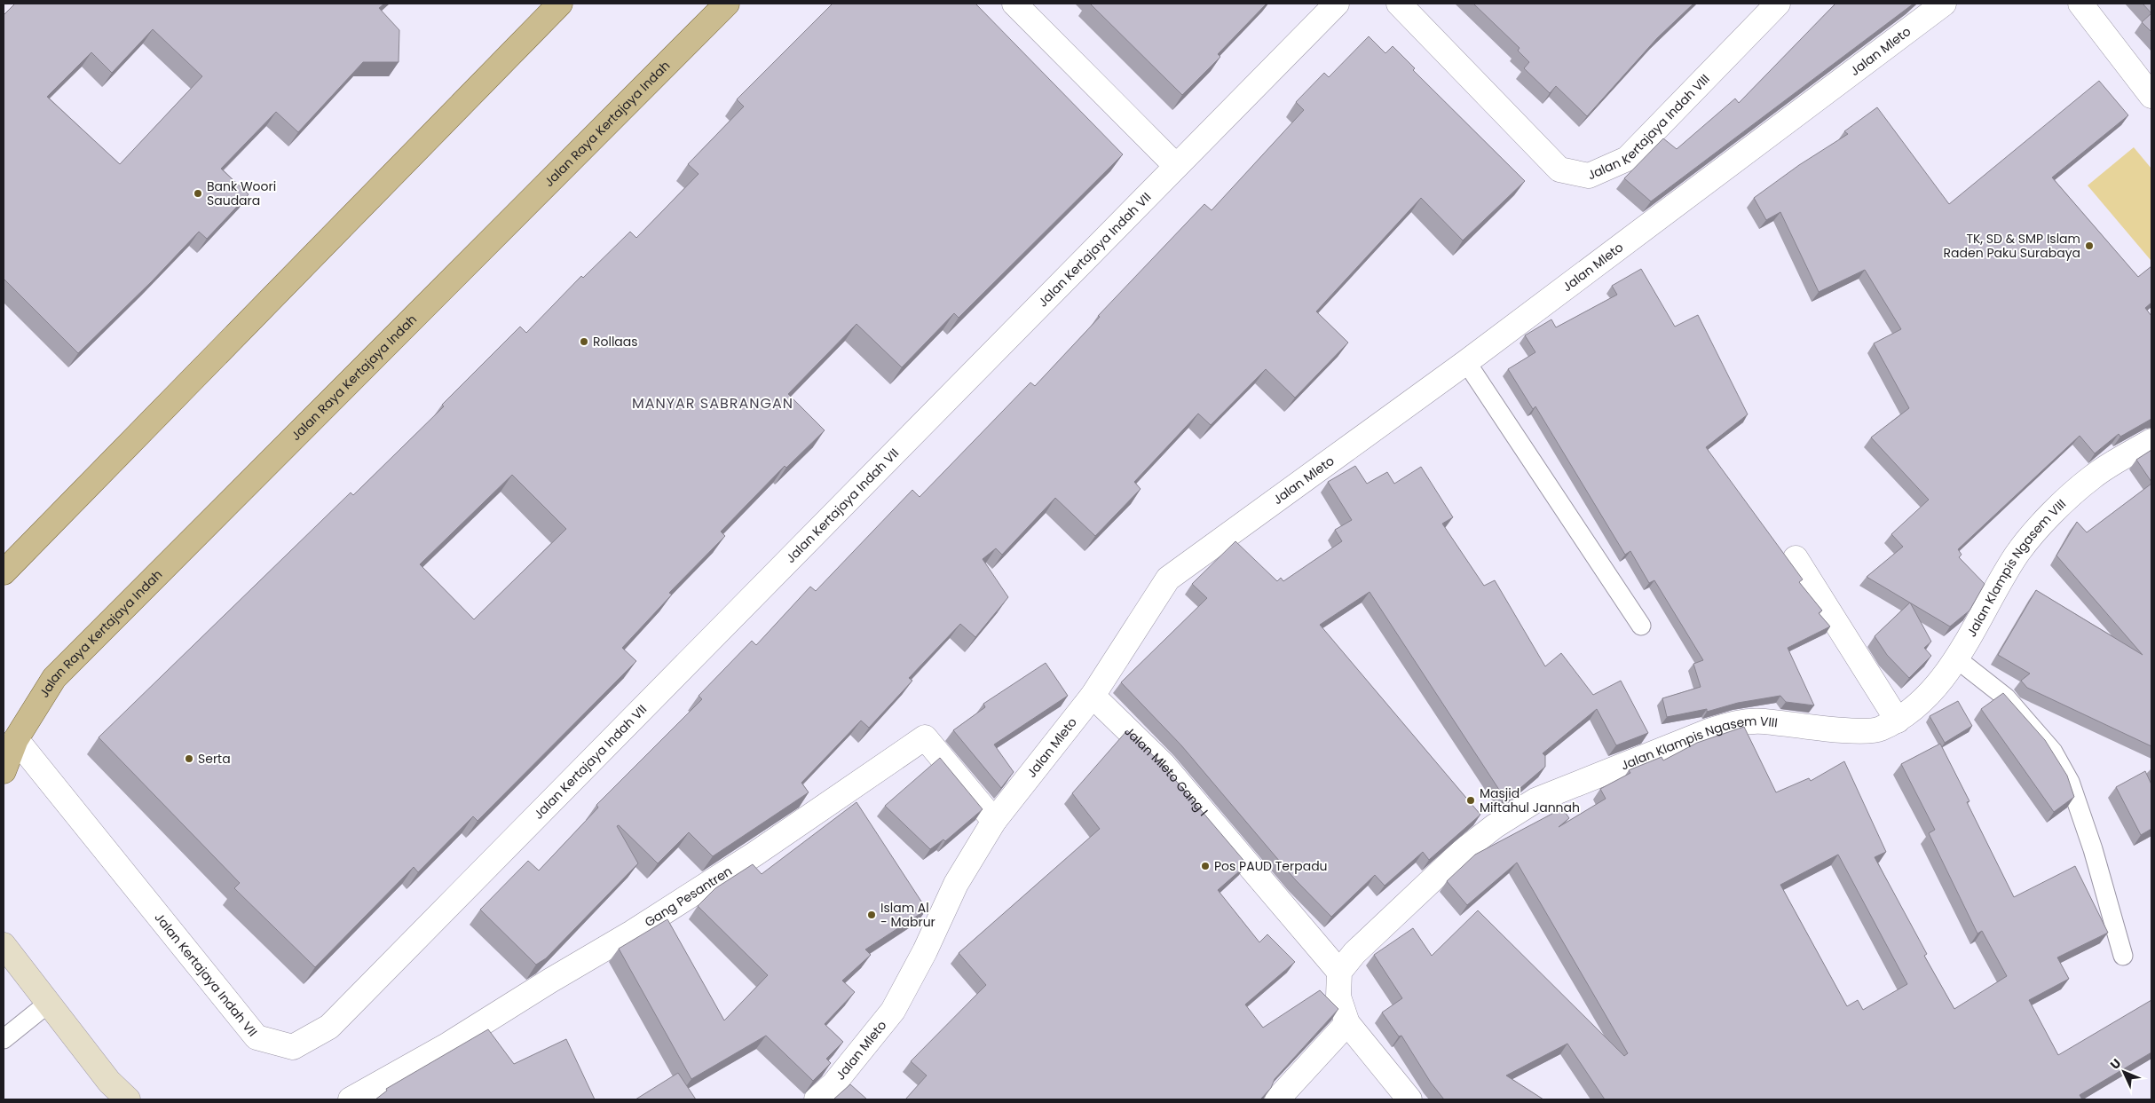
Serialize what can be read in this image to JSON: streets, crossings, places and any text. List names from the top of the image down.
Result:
{
  "streets": {
    "main road": ["Jalan Raya Kertajaya Indah"],
    "street": [
      "Jalan Mleto",
      "Jalan Kertajaya Indah VIII",
      "Jalan Kertajaya Indah VII",
      "Jalan Klampis Ngasem VIII",
      "Jalan Mleto Gang I",
      "Gang Pesantren"
    ]
  },
  "crossings": [
    ["Jalan Mleto", "Jalan Mleto Gang I"],
    ["Jalan Mleto", "Gang Pesantren"],
    ["Jalan Raya Kertajaya Indah", "Jalan Kertajaya Indah VII"],
    ["Jalan Klampis Ngasem VIII", "Jalan Mleto Gang I"]
  ],
  "districts": ["MANYAR SABRANGAN"],
  "places": [
    "Bank Woori Saudara",
    "TK, SD & SMP Islam Raden Paku Surabaya",
    "Rollaas",
    "Serta",
    "Masjid Miftahul Jannah",
    "Pos PAUD Terpadu",
    "Islam Al - Mabrur"
  ],
  "north": "top left"
}
